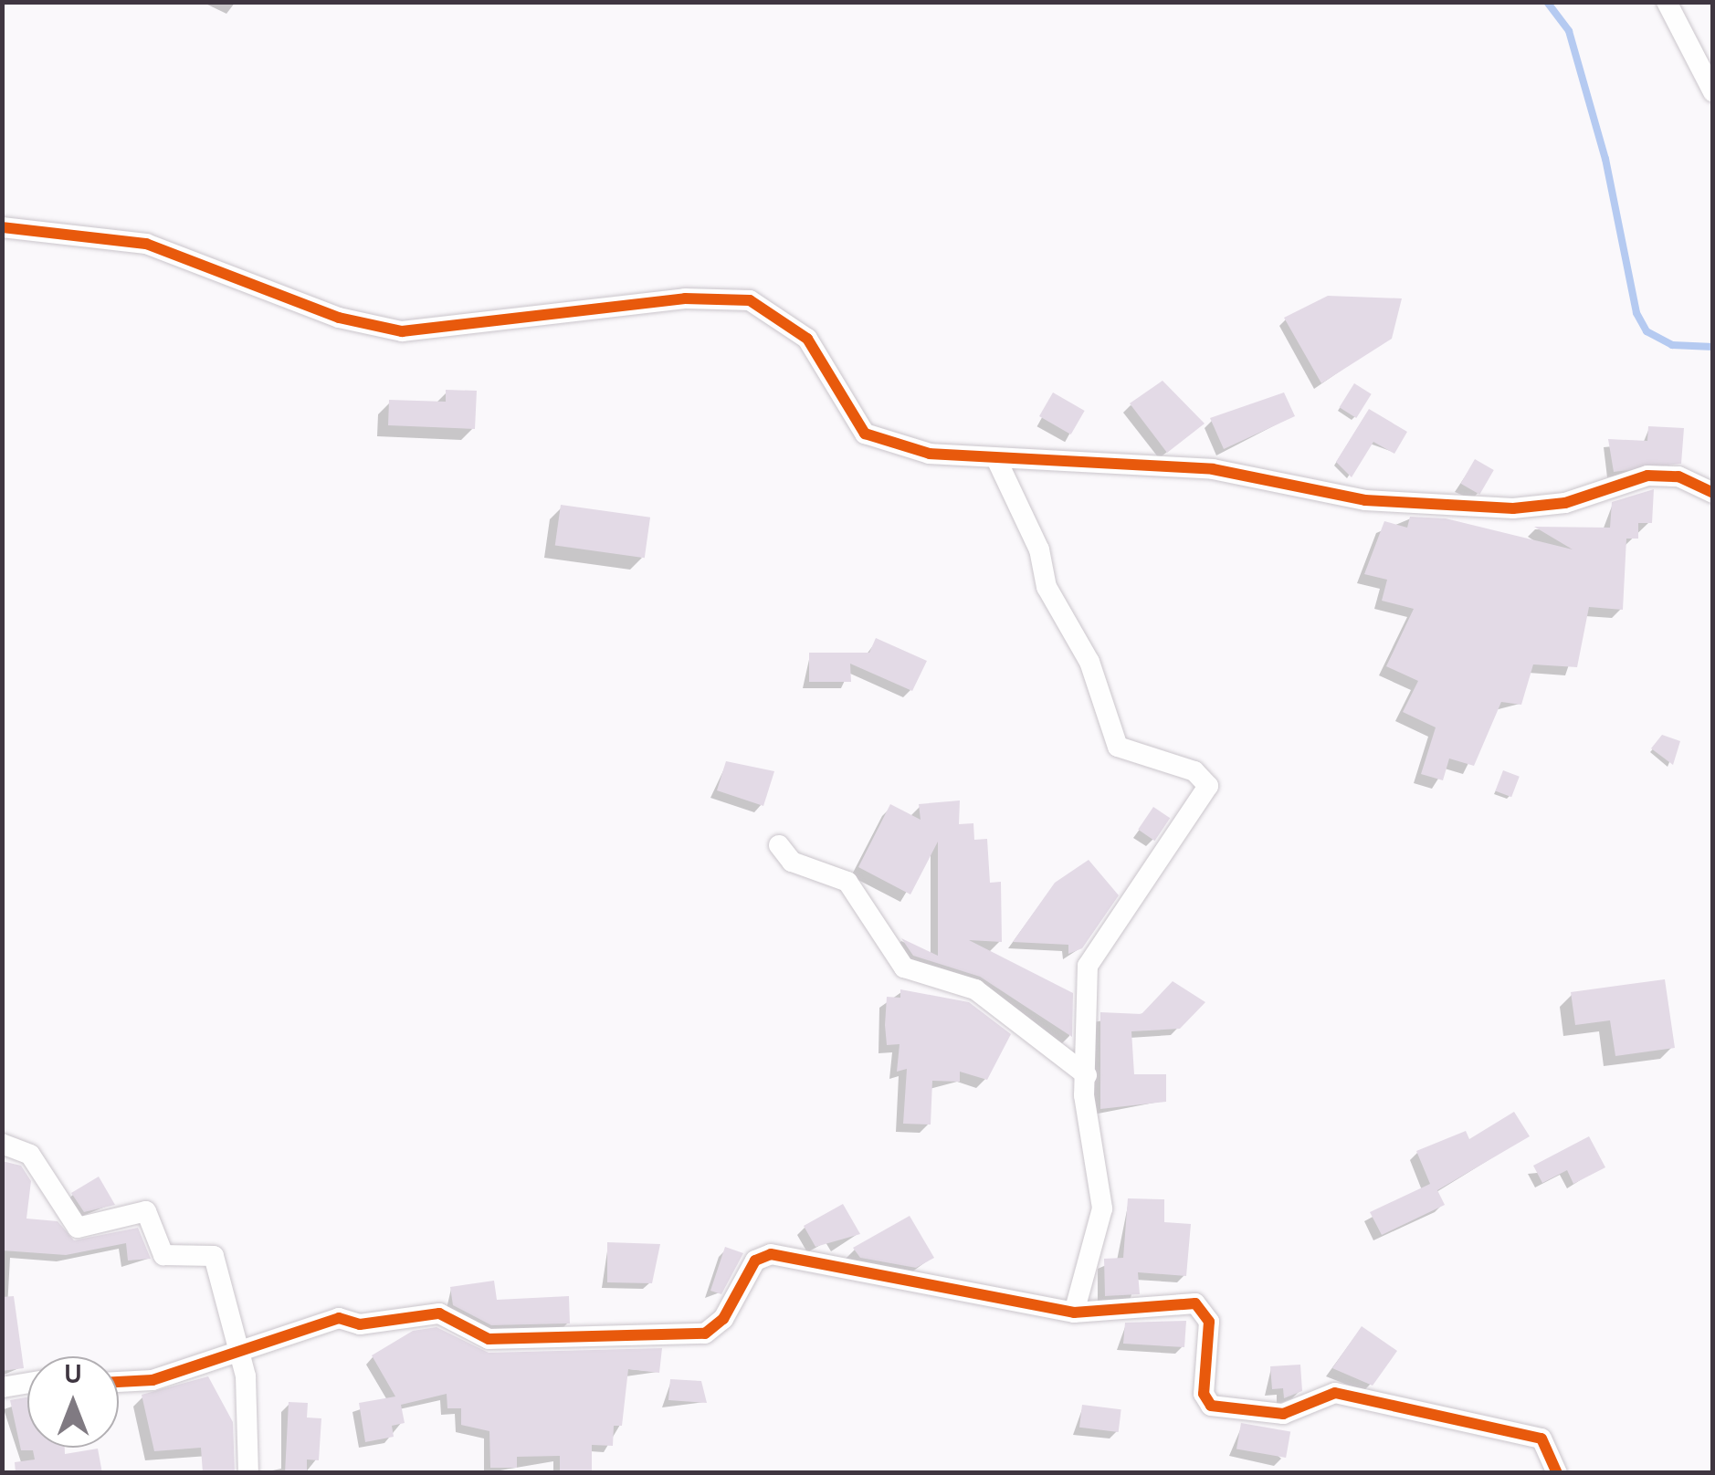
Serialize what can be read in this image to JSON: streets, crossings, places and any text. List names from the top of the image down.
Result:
{
  "north": "top"
}
